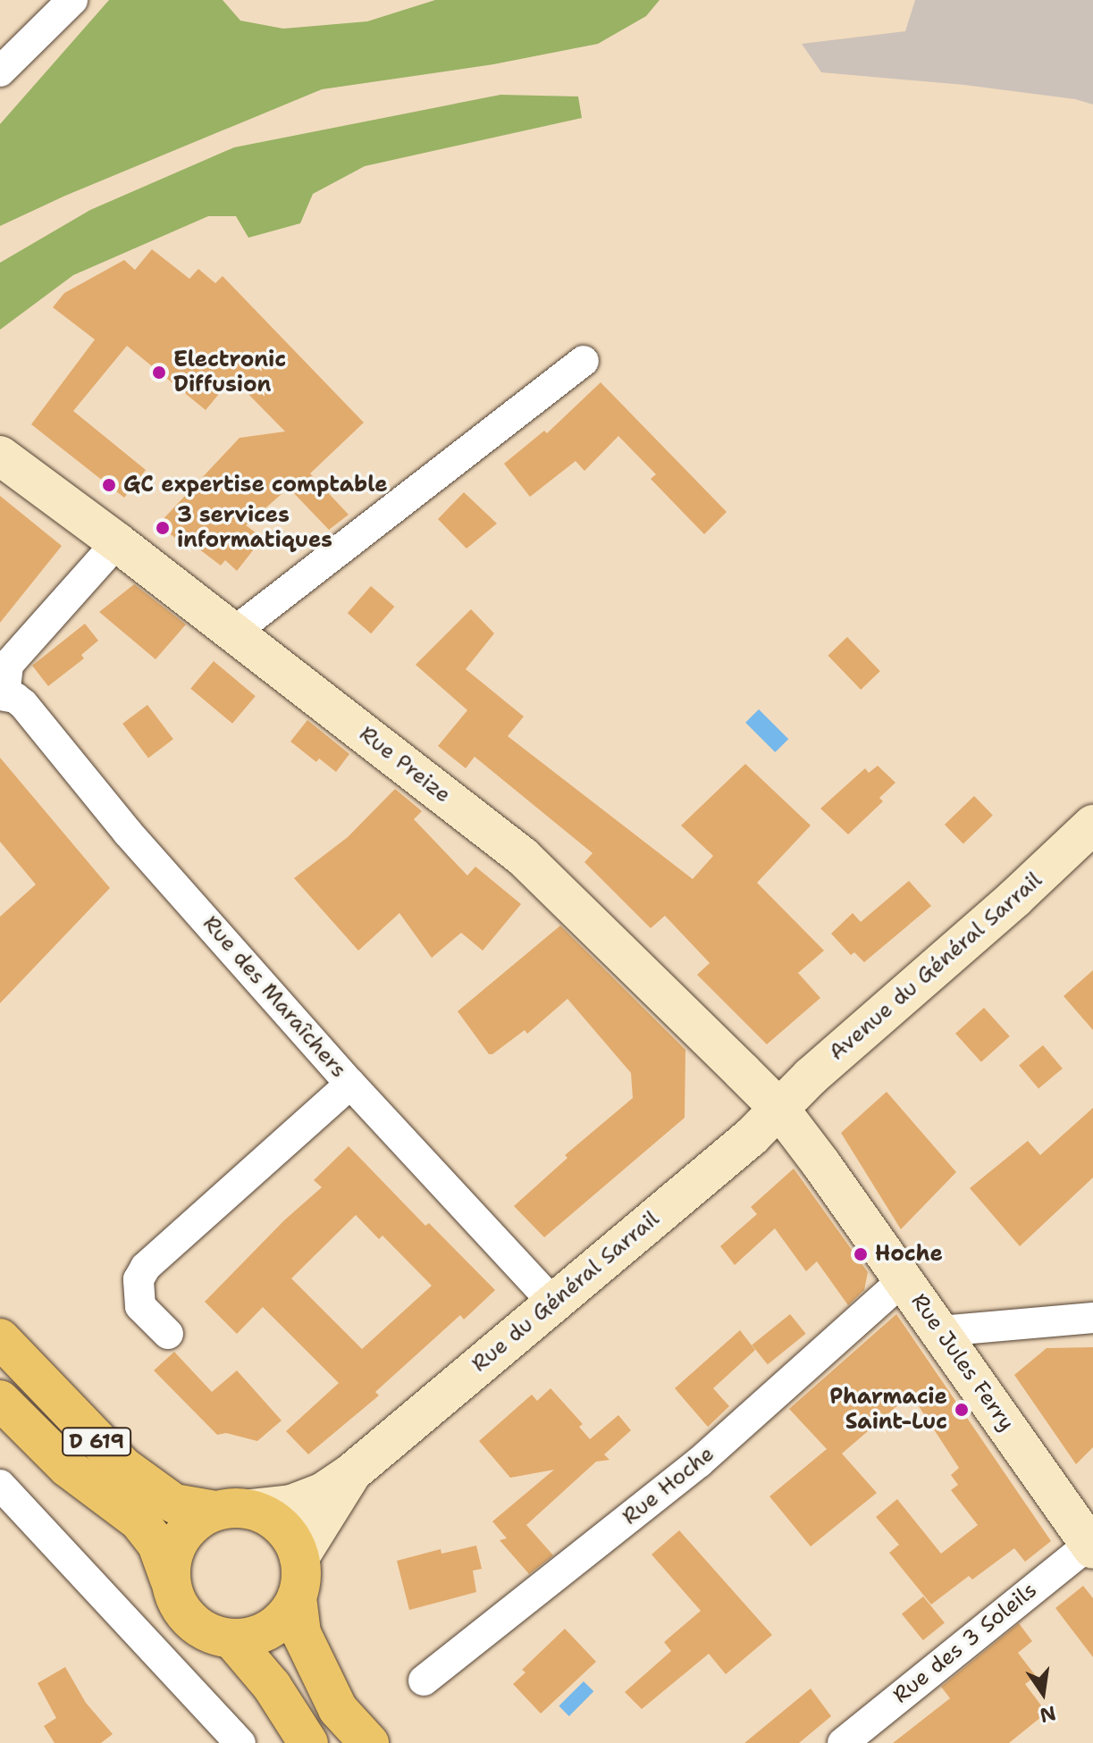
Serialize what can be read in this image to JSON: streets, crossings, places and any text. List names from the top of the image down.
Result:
{
  "streets": {
    "main road": ["D 619"],
    "street": [
      "Rue Preize",
      "Avenue du Général Sarrail",
      "Rue des Maraîchers",
      "Rue du Général Sarrail",
      "Rue Jules Ferry",
      "Rue Hoche",
      "Rue des 3 Soleils"
    ]
  },
  "crossings": [
    ["Rue Preize", "Avenue du Général Sarrail"],
    ["Rue Preize", "Rue du Général Sarrail"],
    ["Rue Preize", "Rue Jules Ferry"],
    ["Avenue du Général Sarrail", "Rue du Général Sarrail"],
    ["Avenue du Général Sarrail", "Rue Jules Ferry"],
    ["Rue des Maraîchers", "Rue du Général Sarrail"],
    ["Rue du Général Sarrail", "Rue Jules Ferry"],
    ["Rue du Général Sarrail", "D 619"],
    ["Rue Jules Ferry", "Rue Hoche"],
    ["Rue Jules Ferry", "Rue des 3 Soleils"]
  ],
  "places": [
    "Electronic Diffusion",
    "GC expertise comptable",
    "3 services informatiques",
    "Hoche",
    "Pharmacie Saint-Luc"
  ],
  "north": "bottom"
}
